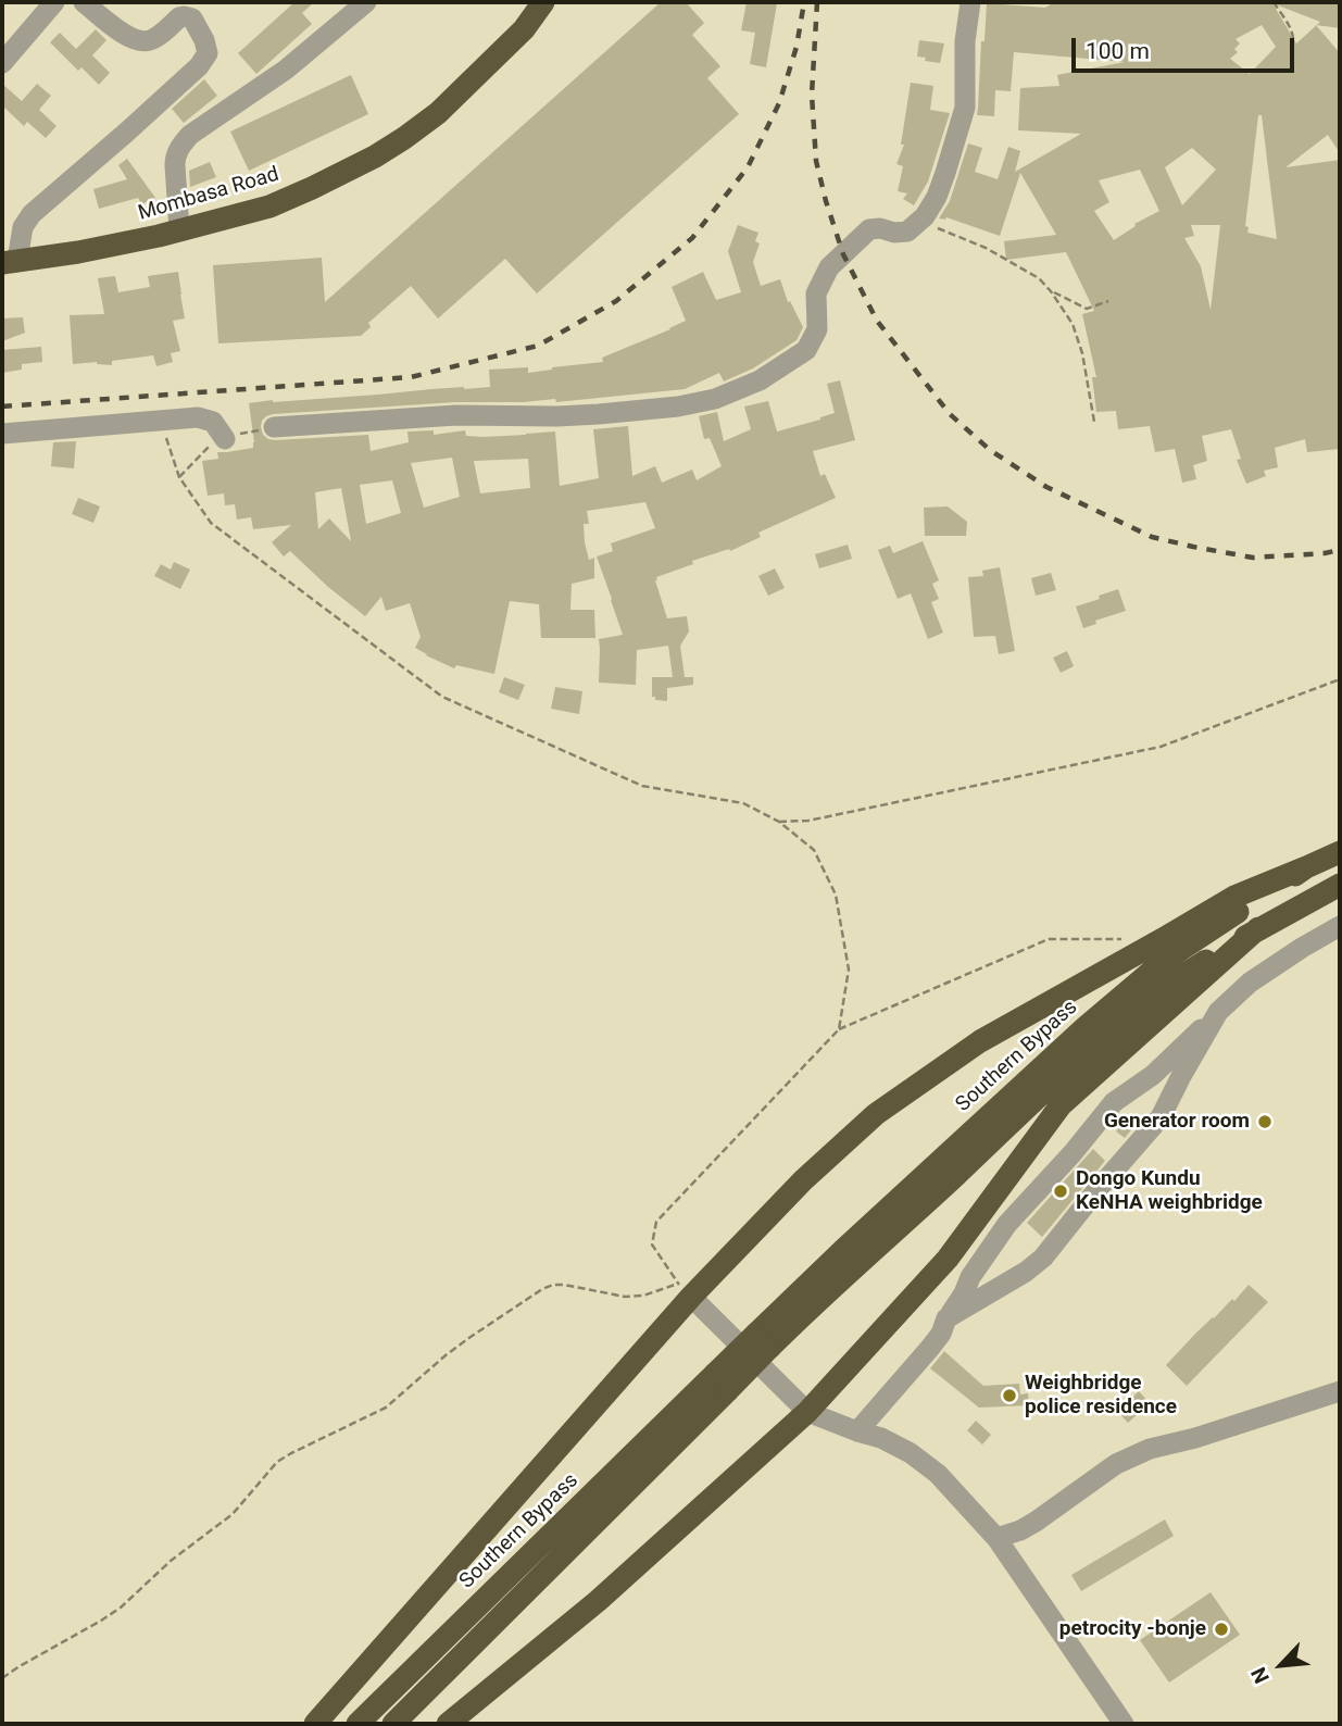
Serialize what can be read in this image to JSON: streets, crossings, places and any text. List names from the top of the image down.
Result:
{
  "streets": {
    "highway": ["Mombasa Road", "Southern Bypass"]
  },
  "places": [
    "Generator room",
    "Dongo Kundu KeNHA weighbridge",
    "Weighbridge police residence",
    "petrocity -bonje"
  ],
  "scale_bar": "100 m",
  "north": "bottom left"
}
